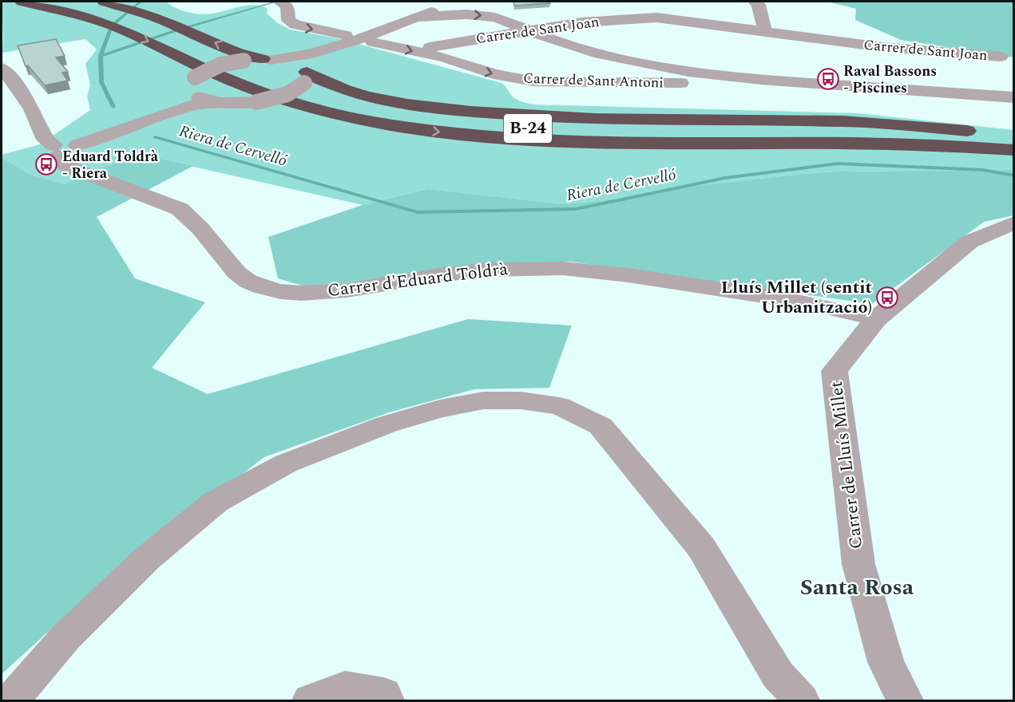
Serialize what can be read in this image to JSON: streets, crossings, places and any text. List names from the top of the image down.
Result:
{
  "streets": {
    "highway": ["B-24"],
    "street": [
      "Carrer de Sant Joan",
      "Carrer de Sant Antoni",
      "Carrer d'Eduard Toldrà",
      "Carrer de Lluís Millet"
    ]
  },
  "crossings": [
    ["Carrer de Sant Joan", "Carrer de Sant Antoni"],
    ["Carrer d'Eduard Toldrà", "Carrer de Lluís Millet"]
  ],
  "districts": ["Santa Rosa"],
  "water": ["Riera de Cervelló"],
  "places": {
    "bus stop": ["Raval Bassons - Piscines", "Eduard Toldrà - Riera", "Lluís Millet (sentit Urbanització)"]
  }
}
